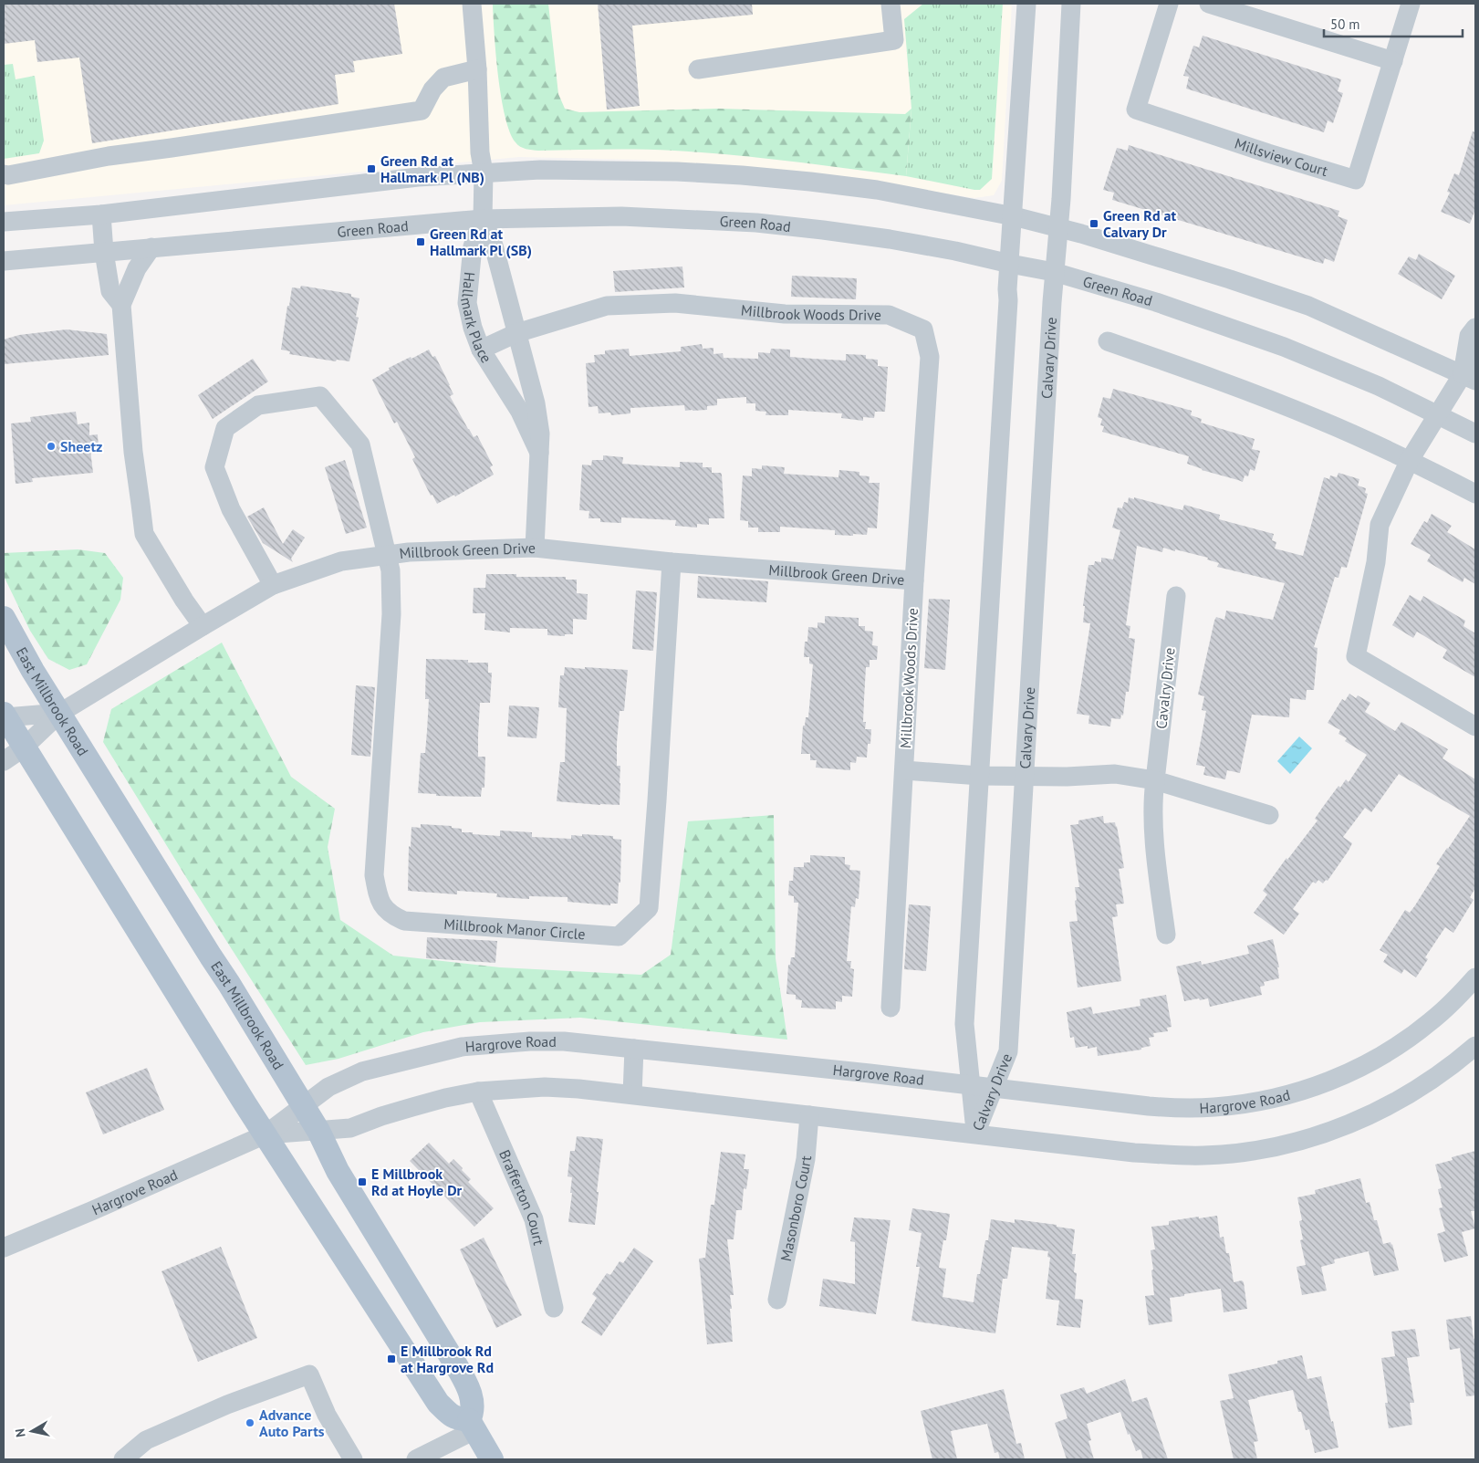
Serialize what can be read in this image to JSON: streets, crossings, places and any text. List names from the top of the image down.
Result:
{
  "streets": {
    "main road": ["East Millbrook Road"],
    "street": [
      "Millsview Court",
      "Green Road",
      "Millbrook Woods Drive",
      "Hallmark Place",
      "Calvary Drive",
      "Millbrook Green Drive",
      "Cavalry Drive",
      "Millbrook Manor Circle",
      "Hargrove Road",
      "Brafferton Court",
      "Masonboro Court"
    ]
  },
  "crossings": [
    ["Green Road", "Hallmark Place"],
    ["Green Road", "Calvary Drive"],
    ["Millbrook Woods Drive", "Hallmark Place"],
    ["Millbrook Woods Drive", "Calvary Drive"],
    ["Millbrook Woods Drive", "Millbrook Green Drive"],
    ["Hallmark Place", "Millbrook Green Drive"],
    ["Calvary Drive", "Cavalry Drive"],
    ["Calvary Drive", "Hargrove Road"],
    ["Millbrook Green Drive", "East Millbrook Road"],
    ["Millbrook Green Drive", "Millbrook Manor Circle"],
    ["East Millbrook Road", "Hargrove Road"],
    ["Hargrove Road", "Brafferton Court"],
    ["Hargrove Road", "Masonboro Court"]
  ],
  "places": {
    "transit": [
      "Green Rd at Hallmark Pl (NB)",
      "Green Rd at Calvary Dr",
      "Green Rd at Hallmark Pl (SB)",
      "E Millbrook Rd at Hoyle Dr",
      "E Millbrook Rd at Hargrove Rd"
    ],
    "other": ["Sheetz", "Advance Auto Parts"]
  },
  "scale_bar": "50 m",
  "north": "left"
}
